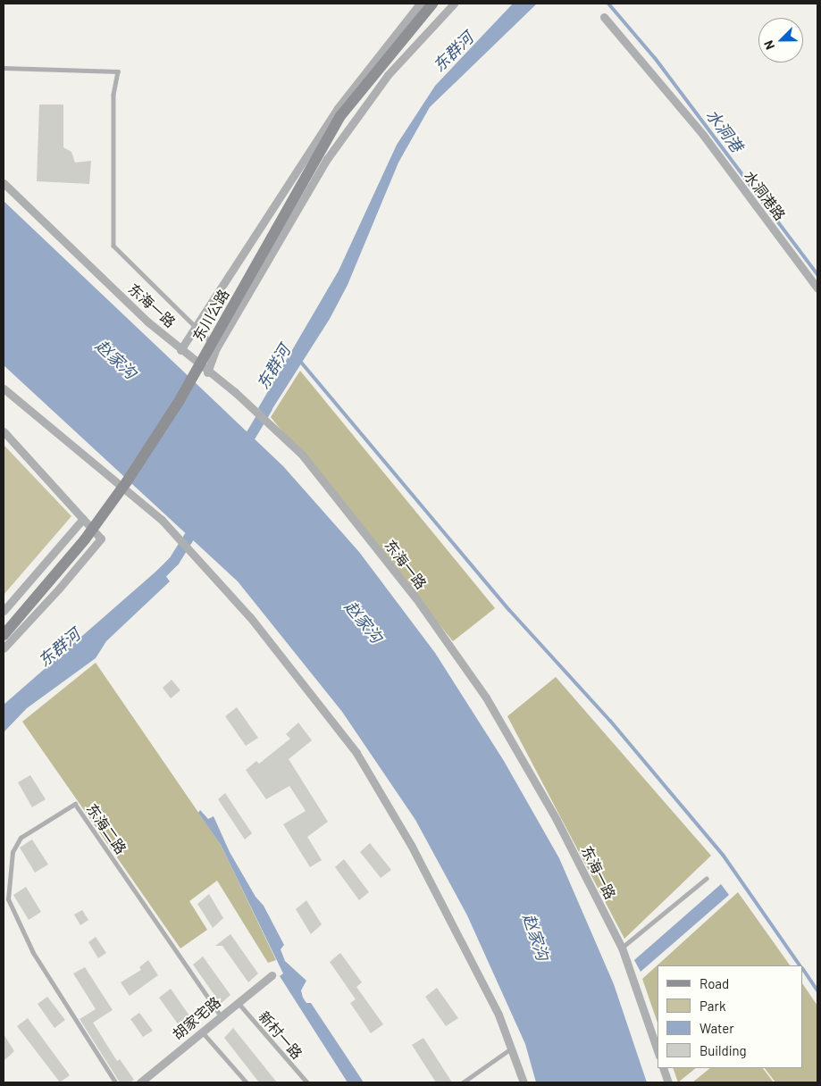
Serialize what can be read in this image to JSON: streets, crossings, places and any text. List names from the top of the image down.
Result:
{
  "streets": {
    "street": [
      "水洞港路",
      "东海一路",
      "东川公路",
      "胡家宅路"
    ],
    "lane": ["东海二路", "新村一路"]
  },
  "crossings": [
    ["东海二路", "胡家宅路"],
    ["胡家宅路", "新村一路"]
  ],
  "water": ["东群河", "水洞港", "赵家沟"],
  "legend": [
    "Road",
    "Park",
    "Water",
    "Building"
  ],
  "north": "bottom left"
}
